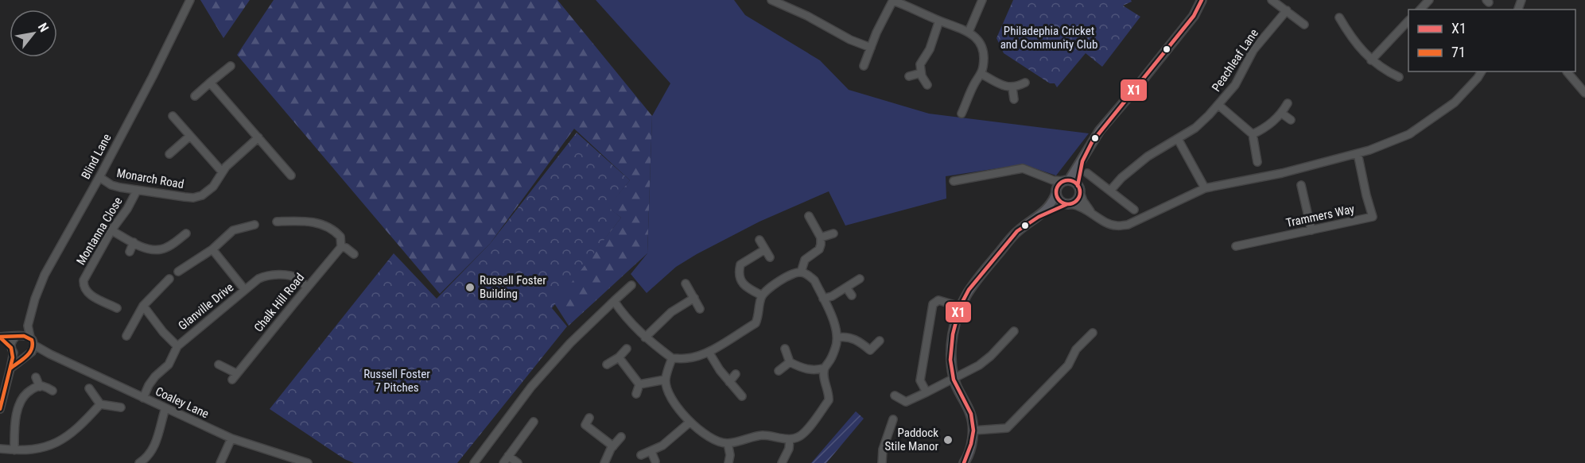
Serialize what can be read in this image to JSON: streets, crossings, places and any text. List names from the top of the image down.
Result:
{
  "streets": {
    "street": [
      "Peachleaf Lane",
      "Blind Lane",
      "Monarch Road",
      "Trammers Way",
      "Montanna Close",
      "Chalk Hill Road",
      "Glanville Drive",
      "Coaley Lane"
    ]
  },
  "crossings": [
    ["Blind Lane", "Monarch Road"],
    ["Blind Lane", "Coaley Lane"],
    ["Monarch Road", "Montanna Close"],
    ["Chalk Hill Road", "Glanville Drive"],
    ["Glanville Drive", "Coaley Lane"]
  ],
  "parks": ["Philadephia Cricket and Community Club", "Russell Foster 7 Pitches"],
  "places": ["Russell Foster Building", "Paddock Stile Manor"],
  "lines": ["transit line X1", "transit line 71"],
  "legend": ["X1", "71"],
  "north": "top right"
}
